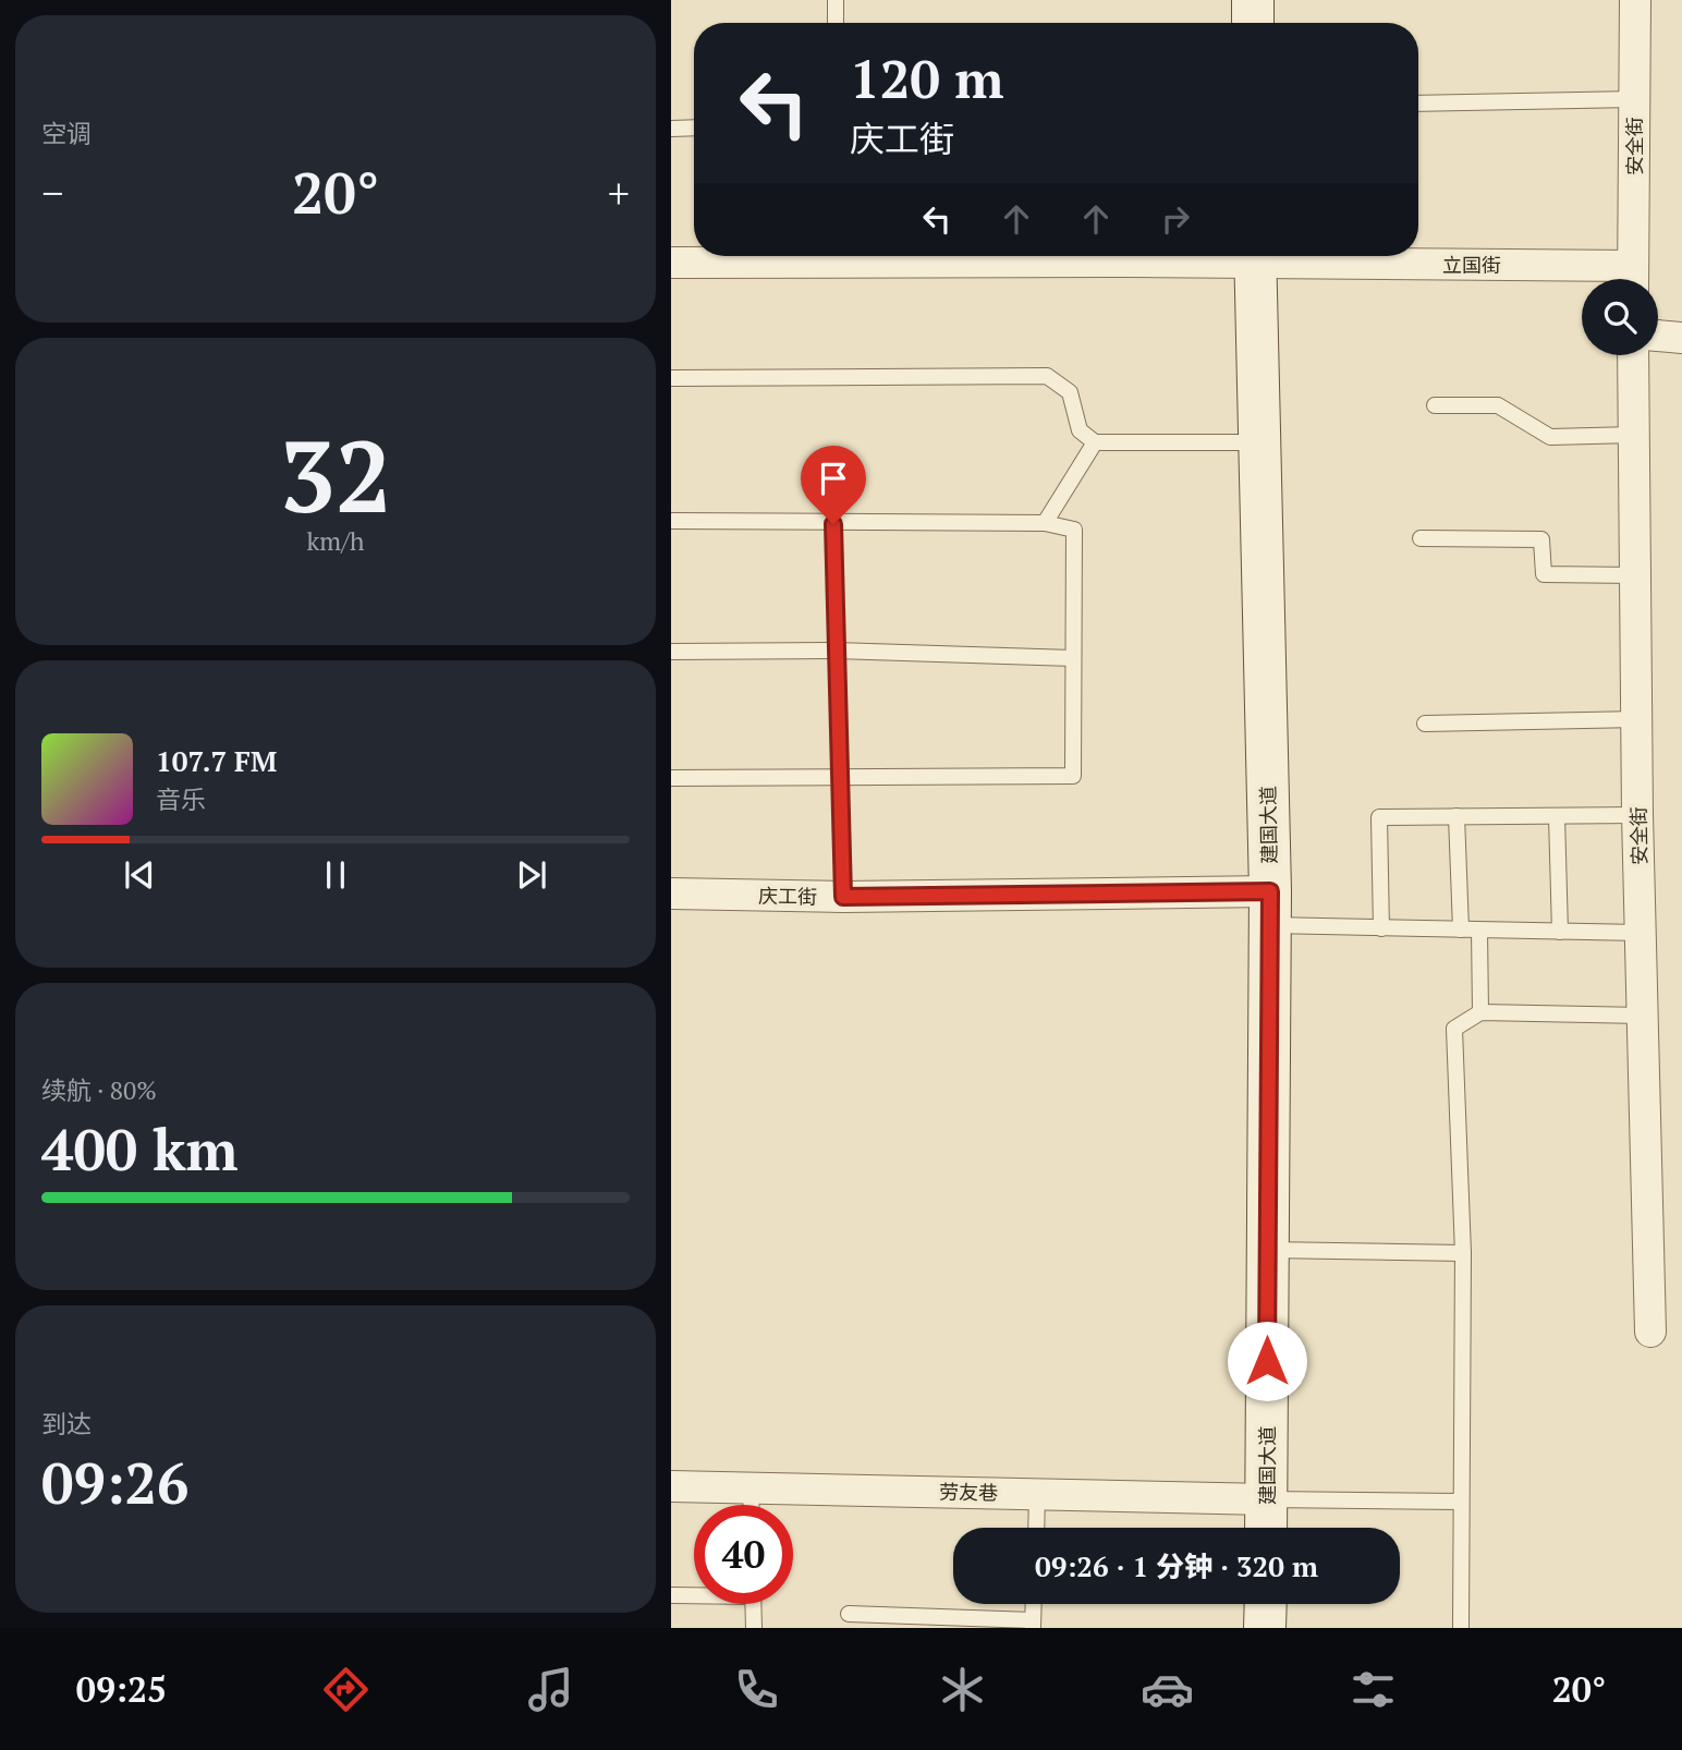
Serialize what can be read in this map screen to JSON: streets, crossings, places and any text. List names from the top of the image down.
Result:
{
  "streets": {
    "street": [
      "安全街",
      "立国街",
      "建国大道",
      "庆工街",
      "劳友巷"
    ]
  },
  "crossings": [
    ["安全街", "立国街"],
    ["建国大道", "庆工街"],
    ["建国大道", "劳友巷"]
  ],
  "page": {
    "tile": [
      "空调",
      ["32", "km/h"],
      ["续航 · 80%", "400 km"],
      ["到达", "09:26"]
    ],
    "turn": ["120 m", "庆工街"],
    "heat": ["−", "20°", "+"],
    "song": ["107.7 FM", "音乐"],
    "limit": "40",
    "trip": "09:26 · 1 分钟 · 320 m",
    "tabs": ["09:25", "20°"]
  }
}
